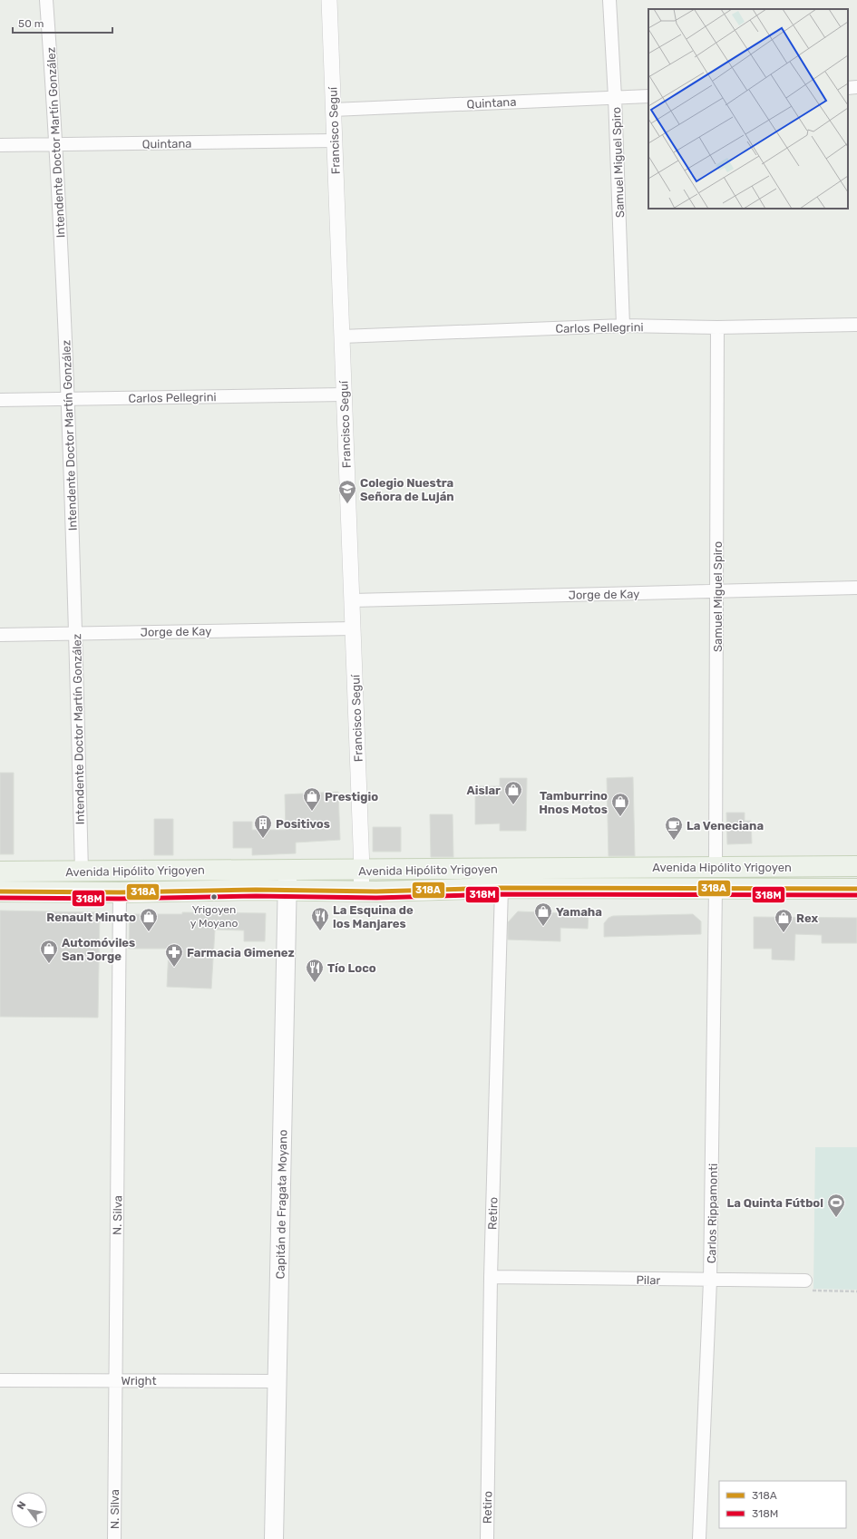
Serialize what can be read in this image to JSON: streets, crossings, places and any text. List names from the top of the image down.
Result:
{
  "streets": {
    "main road": ["Avenida Hipólito Yrigoyen", "Capitán de Fragata Moyano"],
    "street": [
      "Quintana",
      "Francisco Seguí",
      "Intendente Doctor Martín González",
      "Samuel Miguel Spiro",
      "Carlos Pellegrini",
      "Jorge de Kay",
      "Retiro",
      "Carlos Rippamonti",
      "N. Silva",
      "Pilar",
      "Wright"
    ]
  },
  "crossings": [
    ["Quintana", "Francisco Seguí"],
    ["Quintana", "Intendente Doctor Martín González"],
    ["Quintana", "Samuel Miguel Spiro"],
    ["Francisco Seguí", "Carlos Pellegrini"],
    ["Francisco Seguí", "Jorge de Kay"],
    ["Francisco Seguí", "Avenida Hipólito Yrigoyen"],
    ["Intendente Doctor Martín González", "Carlos Pellegrini"],
    ["Intendente Doctor Martín González", "Jorge de Kay"],
    ["Intendente Doctor Martín González", "Avenida Hipólito Yrigoyen"],
    ["Samuel Miguel Spiro", "Carlos Pellegrini"],
    ["Samuel Miguel Spiro", "Jorge de Kay"],
    ["Samuel Miguel Spiro", "Avenida Hipólito Yrigoyen"],
    ["Avenida Hipólito Yrigoyen", "Capitán de Fragata Moyano"],
    ["Avenida Hipólito Yrigoyen", "Retiro"],
    ["Avenida Hipólito Yrigoyen", "Carlos Rippamonti"],
    ["Avenida Hipólito Yrigoyen", "N. Silva"],
    ["Capitán de Fragata Moyano", "Wright"],
    ["Retiro", "Pilar"],
    ["Carlos Rippamonti", "Pilar"],
    ["N. Silva", "Wright"]
  ],
  "places": {
    "school or university": ["Colegio Nuestra Señora de Luján"],
    "shop": [
      "Aislar",
      "Prestigio",
      "Tamburrino Hnos Motos",
      "Yamaha",
      "Renault Minuto",
      "Rex",
      "Automóviles San Jorge"
    ],
    "building": ["Positivos"],
    "cafe": ["La Veneciana"],
    "other": ["Yrigoyen y Moyano"],
    "restaurant": ["La Esquina de los Manjares", "Tío Loco"],
    "pharmacy": ["Farmacia Gimenez"],
    "sports": ["La Quinta Fútbol"]
  },
  "lines": ["transit line 318A", "transit line 318M"],
  "legend": ["318A", "318M"],
  "scale_bar": "50 m",
  "north": "top left"
}
